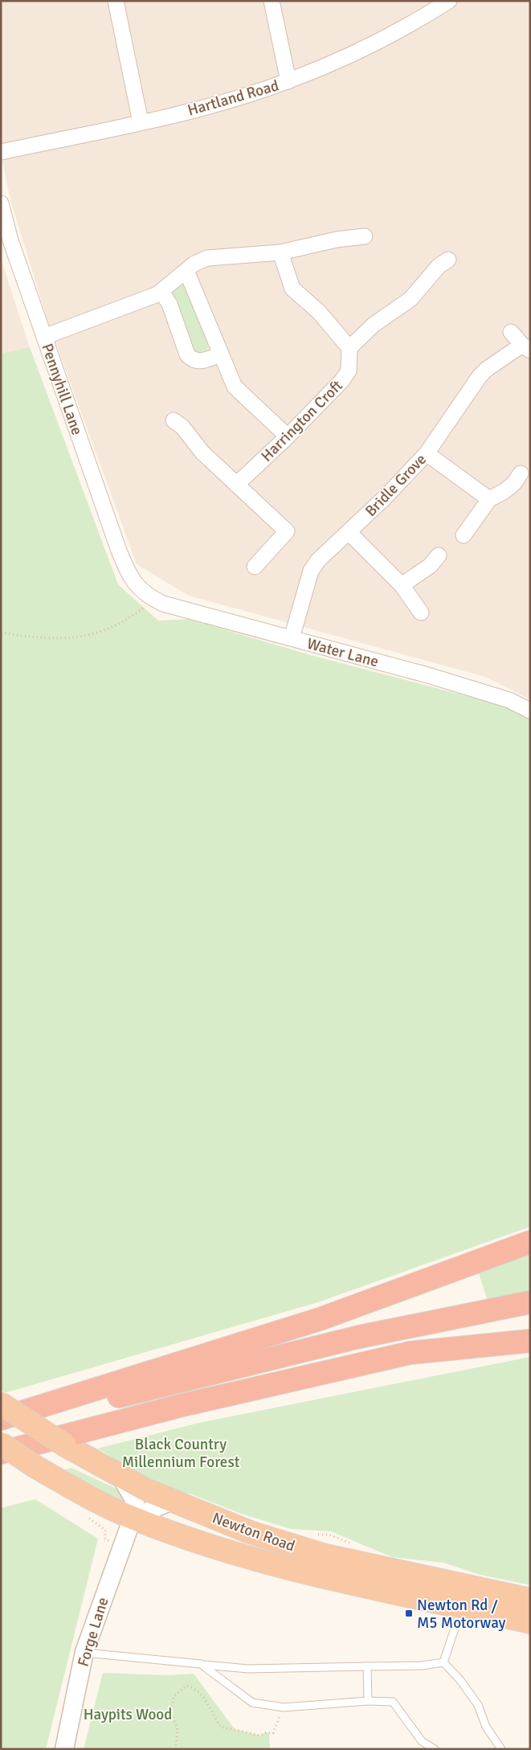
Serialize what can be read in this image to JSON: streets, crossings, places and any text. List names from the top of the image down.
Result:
{
  "streets": {
    "highway": ["Newton Road"],
    "street": [
      "Hartland Road",
      "Pennyhill Lane",
      "Harrington Croft",
      "Bridle Grove",
      "Water Lane",
      "Forge Lane"
    ]
  },
  "crossings": [
    ["Pennyhill Lane", "Water Lane"],
    ["Bridle Grove", "Water Lane"],
    ["Newton Road", "Forge Lane"]
  ],
  "parks": ["Black Country Millennium Forest", "Haypits Wood"],
  "places": {
    "transit": ["Newton Rd / M5 Motorway"]
  }
}
